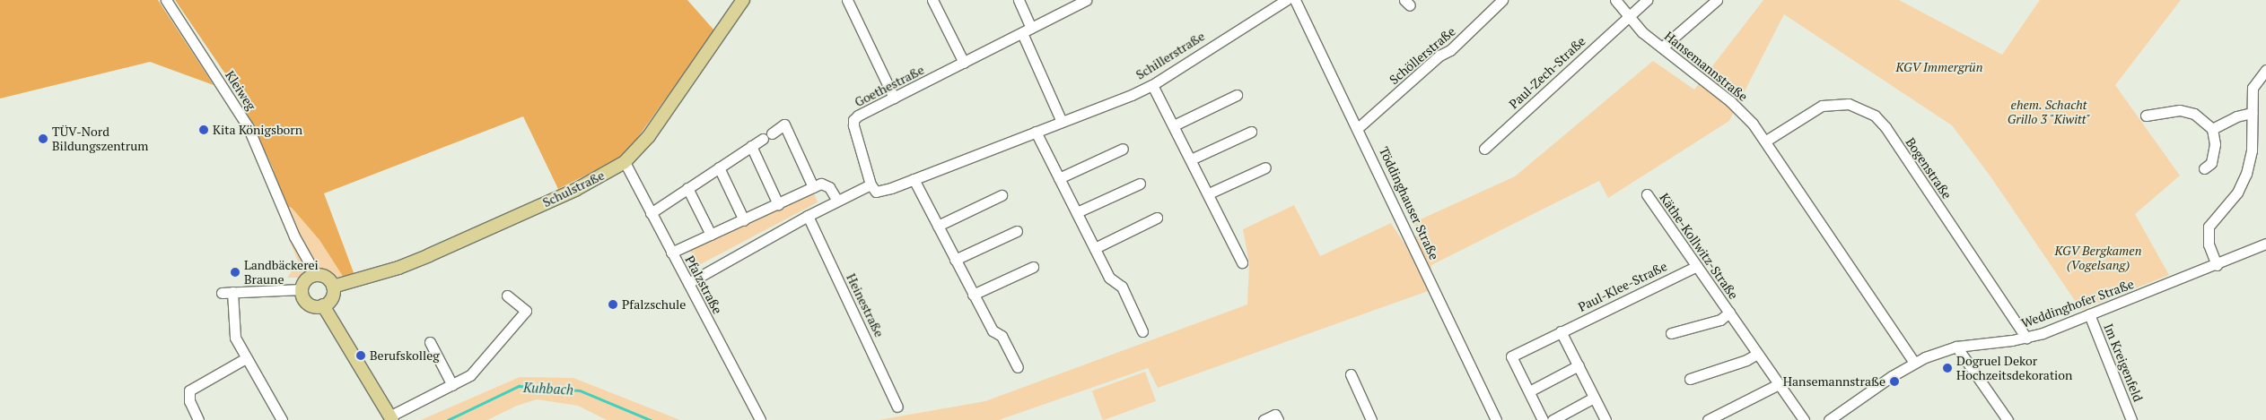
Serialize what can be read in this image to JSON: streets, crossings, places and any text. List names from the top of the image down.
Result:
{
  "streets": {
    "main road": ["Schulstraße"],
    "street": [
      "Schillerstraße",
      "Schöllerstraße",
      "Hansemannstraße",
      "Paul-Zech-Straße",
      "Goethestraße",
      "Kleiweg",
      "Bogenstraße",
      "Töddinghauser Straße",
      "Käthe-Kollwitz-Straße",
      "Pfalzstraße",
      "Paul-Klee-Straße",
      "Weddinghofer Straße",
      "Heinestraße",
      "Im Kreigenfeld"
    ]
  },
  "crossings": [
    ["Schillerstraße", "Goethestraße"],
    ["Schöllerstraße", "Töddinghauser Straße"],
    ["Hansemannstraße", "Paul-Zech-Straße"],
    ["Hansemannstraße", "Bogenstraße"],
    ["Hansemannstraße", "Weddinghofer Straße"],
    ["Kleiweg", "Schulstraße"],
    ["Bogenstraße", "Weddinghofer Straße"],
    ["Schulstraße", "Pfalzstraße"],
    ["Käthe-Kollwitz-Straße", "Paul-Klee-Straße"],
    ["Weddinghofer Straße", "Im Kreigenfeld"]
  ],
  "water": ["Kuhbach"],
  "parks": ["KGV Immergrün", "ehem. Schacht Grillo 3 \"Kiwitt\"", "KGV Bergkamen (Vogelsang)"],
  "places": [
    "Kita Königsborn",
    "TÜV-Nord Bildungszentrum",
    "Landbäckerei Braune",
    "Pfalzschule",
    "Berufskolleg",
    "Dogruel Dekor Hochzeitsdekoration",
    "Hansemannstraße"
  ]
}
